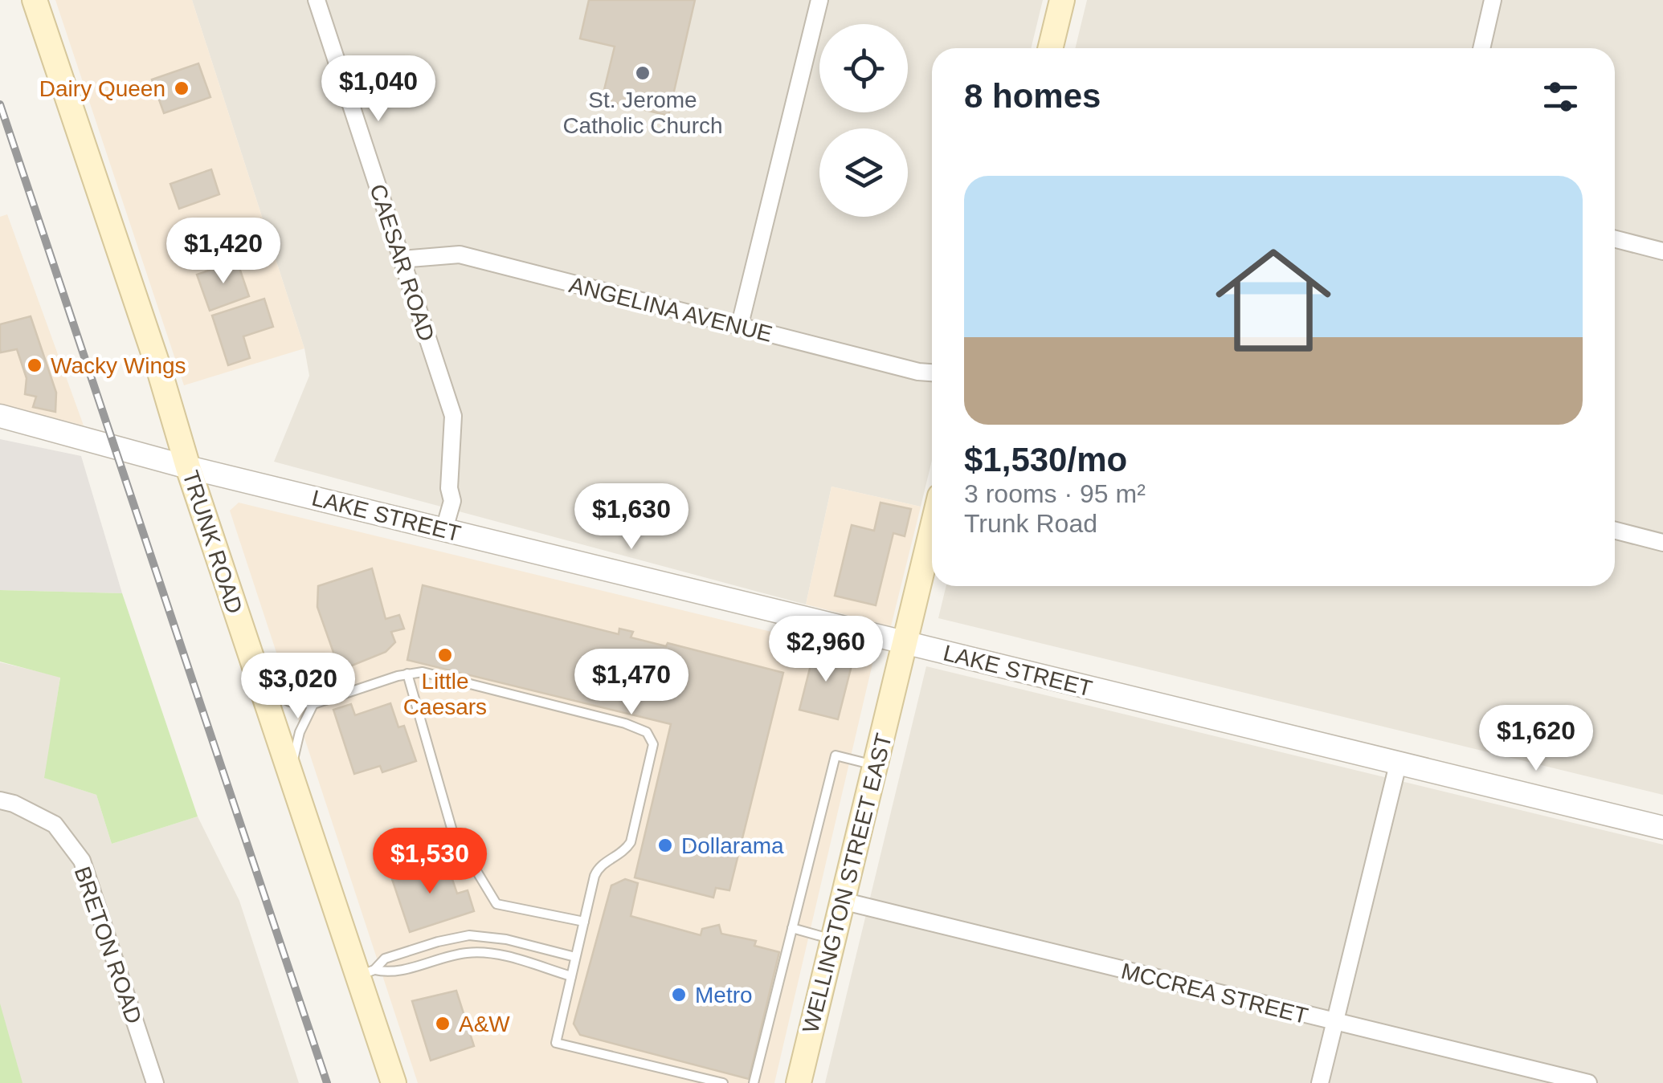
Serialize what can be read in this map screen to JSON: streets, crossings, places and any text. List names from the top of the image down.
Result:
{
  "streets": {
    "main road": ["TRUNK ROAD", "WELLINGTON STREET EAST"],
    "street": [
      "CAESAR ROAD",
      "ANGELINA AVENUE",
      "LAKE STREET",
      "BRETON ROAD",
      "MCCREA STREET"
    ]
  },
  "crossings": [
    ["CAESAR ROAD", "ANGELINA AVENUE"],
    ["CAESAR ROAD", "LAKE STREET"],
    ["LAKE STREET", "TRUNK ROAD"],
    ["LAKE STREET", "WELLINGTON STREET EAST"],
    ["WELLINGTON STREET EAST", "MCCREA STREET"]
  ],
  "places": [
    "St. Jerome Catholic Church",
    "Dairy Queen",
    "Wacky Wings",
    "Little Caesars",
    "Dollarama",
    "Metro",
    "A&W"
  ],
  "page": {
    "heading": "8 homes",
    "price": [
      "$1,040",
      "$1,420",
      "$1,630",
      "$2,960",
      "$1,470",
      "$3,020",
      "$1,620",
      "$1,530"
    ],
    "list": [
      {
        "name": "$1,530/mo",
        "note": "3 rooms · 95 m² · Trunk Road"
      }
    ]
  }
}
